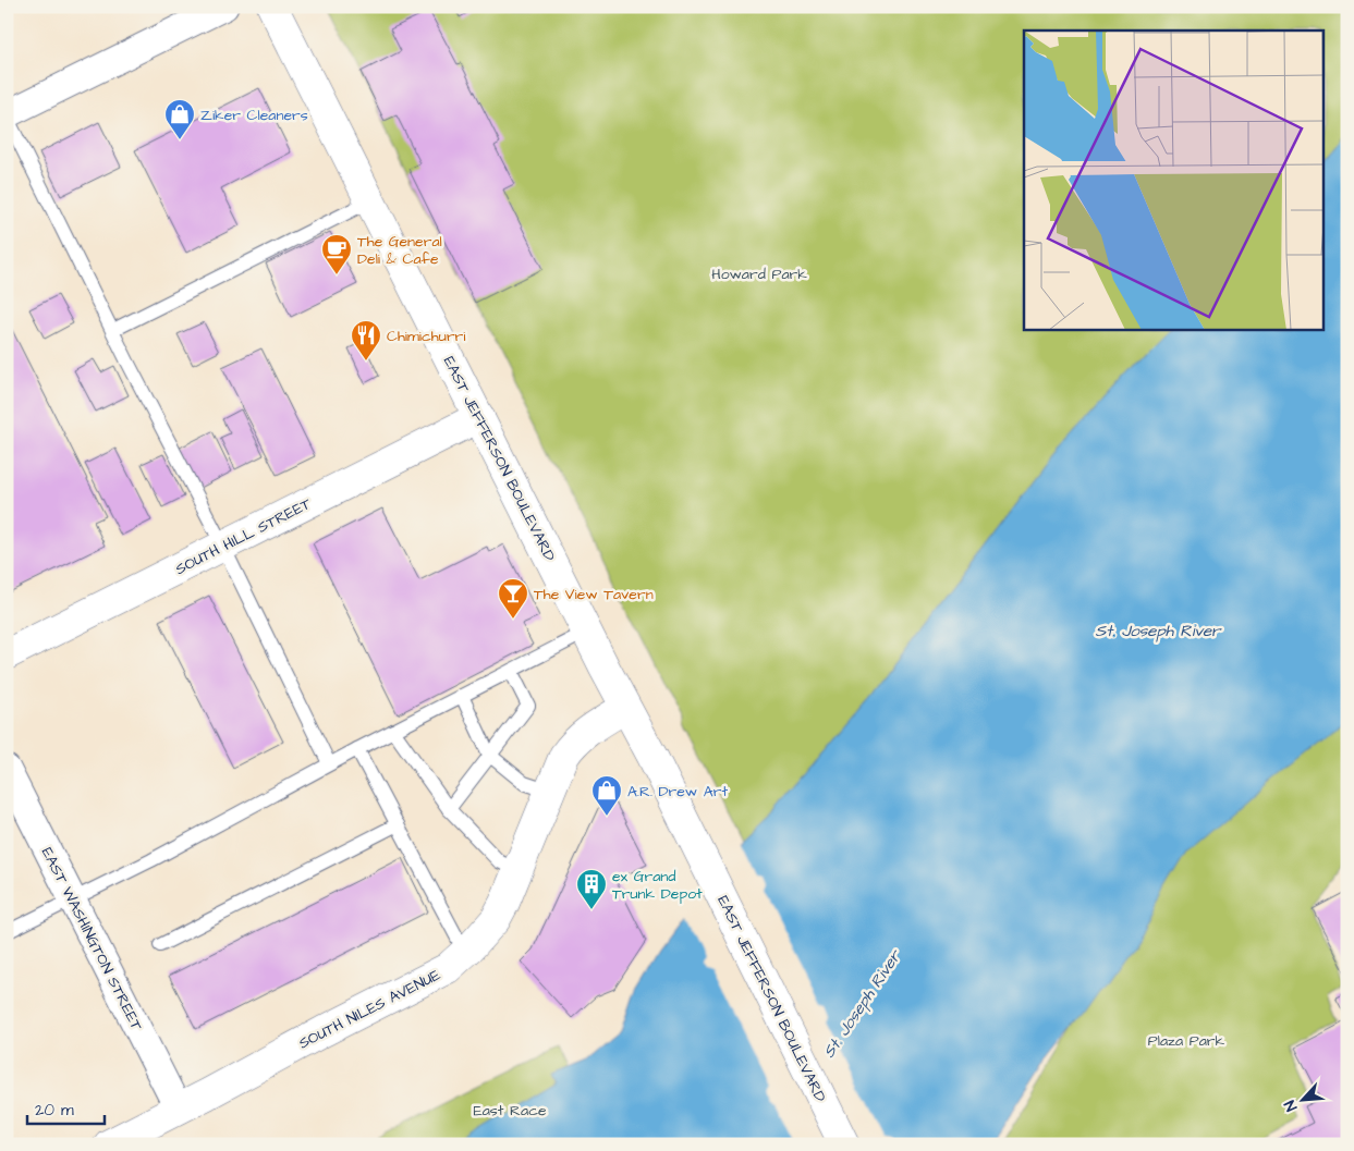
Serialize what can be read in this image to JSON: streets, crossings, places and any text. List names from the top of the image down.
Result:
{
  "streets": {
    "street": [
      "EAST JEFFERSON BOULEVARD",
      "SOUTH HILL STREET",
      "EAST WASHINGTON STREET",
      "SOUTH NILES AVENUE"
    ]
  },
  "crossings": [
    ["EAST JEFFERSON BOULEVARD", "SOUTH HILL STREET"],
    ["EAST JEFFERSON BOULEVARD", "SOUTH NILES AVENUE"],
    ["EAST WASHINGTON STREET", "SOUTH NILES AVENUE"]
  ],
  "water": ["St. Joseph River"],
  "parks": ["Howard Park", "Plaza Park", "East Race"],
  "places": {
    "shop": ["Ziker Cleaners", "A.R. Drew Art"],
    "cafe": ["The General Deli & Cafe"],
    "restaurant": ["Chimichurri"],
    "bar": ["The View Tavern"],
    "building": ["ex Grand Trunk Depot"]
  },
  "scale_bar": "20 m",
  "north": "bottom left"
}
